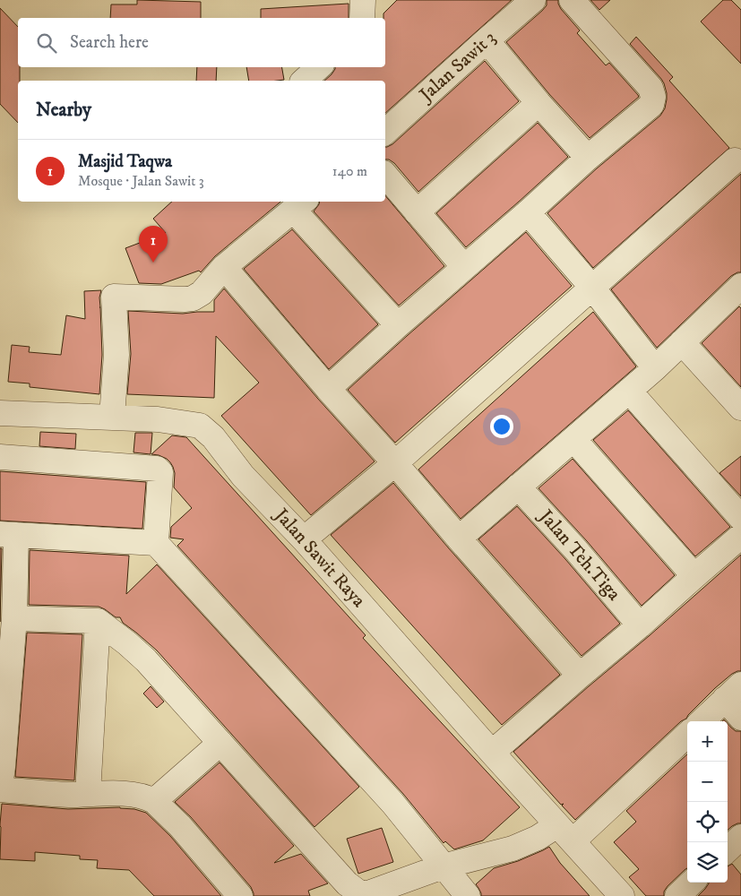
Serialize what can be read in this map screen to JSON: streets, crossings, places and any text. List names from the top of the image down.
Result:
{
  "streets": {
    "street": ["Jalan Sawit 3", "Jalan Teh.Tiga", "Jalan Sawit Raya"]
  },
  "page": {
    "search": "Search here",
    "heading": "Nearby",
    "list": [
      {
        "mark": "1",
        "name": "Masjid Taqwa",
        "note": "Mosque · Jalan Sawit 3",
        "value": "140 m"
      }
    ],
    "pins": "1",
    "map_buttons": ["+", "−"]
  }
}
